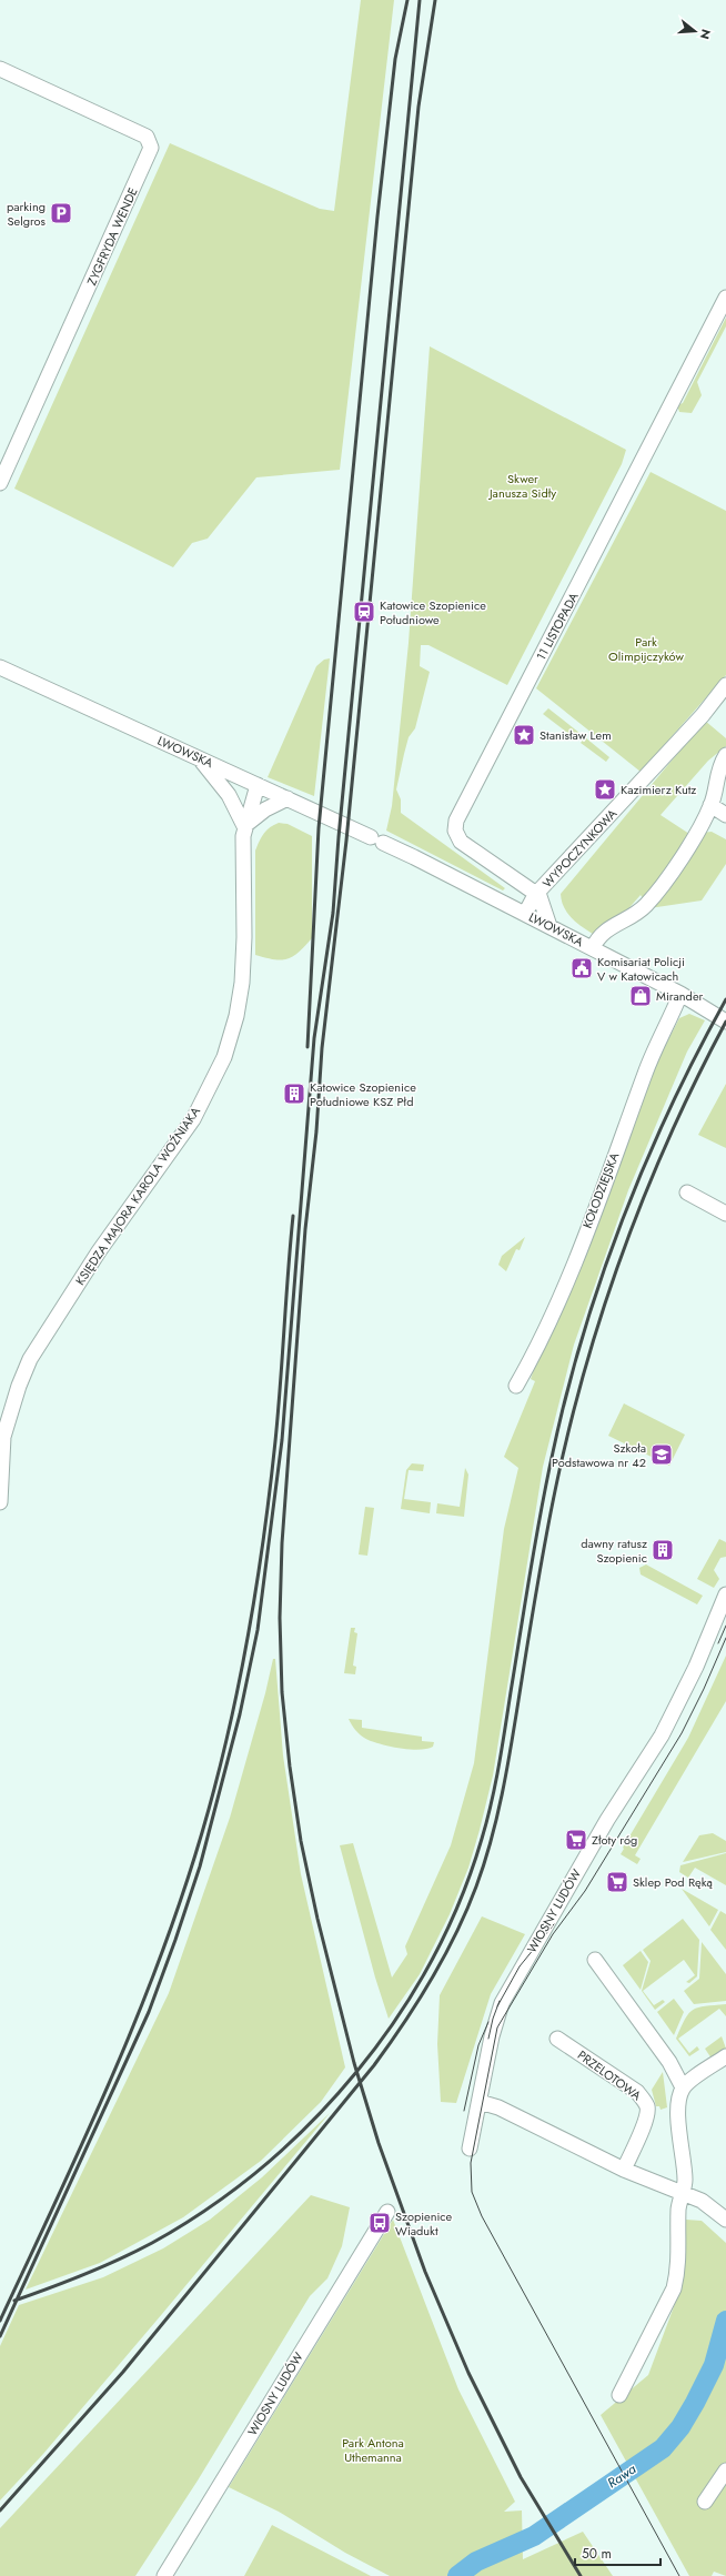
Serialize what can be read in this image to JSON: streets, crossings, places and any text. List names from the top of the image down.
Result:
{
  "streets": {
    "street": [
      "ZYGFRYDA WENDE",
      "11 LISTOPADA",
      "LWOWSKA",
      "WYPOCZYNKOWA",
      "KOŁODZIEJSKA",
      "KSIĘDZA MAJORA KAROLA WOŹNIAKA",
      "WIOSNY LUDÓW",
      "PRZELOTOWA"
    ]
  },
  "crossings": [
    ["11 LISTOPADA", "WYPOCZYNKOWA"],
    ["LWOWSKA", "WYPOCZYNKOWA"],
    ["LWOWSKA", "KOŁODZIEJSKA"],
    ["LWOWSKA", "KSIĘDZA MAJORA KAROLA WOŹNIAKA"]
  ],
  "water": ["Rawa"],
  "parks": ["Skwer Janusza Sidły", "Park Olimpijczyków", "Park Antona Uthemanna"],
  "places": {
    "parking": ["parking Selgros"],
    "station": ["Katowice Szopienice Południowe"],
    "place": ["Stanisław Lem", "Kazimierz Kutz"],
    "public building": ["Komisariat Policji V w Katowicach"],
    "shop": ["Mirander"],
    "building": ["Katowice Szopienice Południowe KSZ Płd", "dawny ratusz Szopienic"],
    "school or university": ["Szkoła Podstawowa nr 42"],
    "supermarket": ["Złoty róg", "Sklep Pod Ręką"],
    "bus stop": ["Szopienice Wiadukt"]
  },
  "scale_bar": "50 m",
  "north": "right"
}
